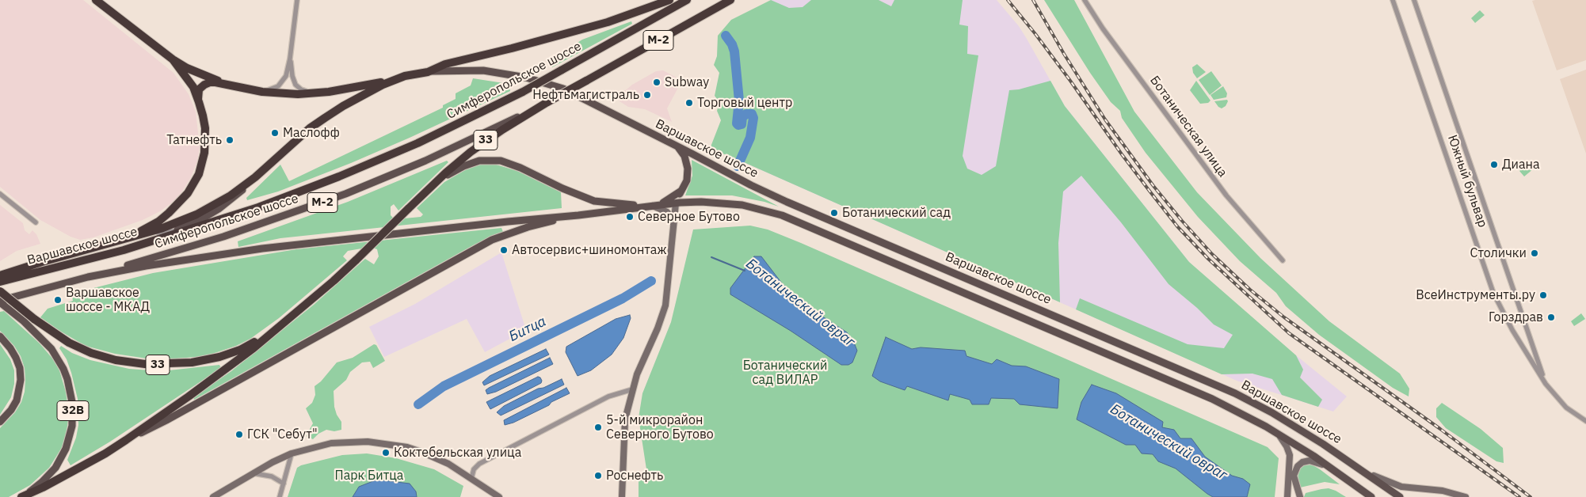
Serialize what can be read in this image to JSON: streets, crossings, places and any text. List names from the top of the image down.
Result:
{
  "streets": {
    "highway": [
      "М-2",
      "Симферопольское шоссе",
      "33",
      "Варшавское шоссе"
    ],
    "main road": ["32B"],
    "street": ["Ботаническая улица", "Южный бульвар"]
  },
  "crossings": [
    ["Симферопольское шоссе", "33"],
    ["Симферопольское шоссе", "Варшавское шоссе"],
    ["33", "32B"],
    ["Варшавское шоссе", "32B"]
  ],
  "water": ["Ботанический овраг", "Битца"],
  "parks": ["Ботанический сад ВИЛАР", "Парк Битца"],
  "places": [
    "Subway",
    "Нефтьмагистраль",
    "Торговый центр",
    "Маслофф",
    "Татнефть",
    "Диана",
    "Ботанический сад",
    "Северное Бутово",
    "Автосервис+шиномонтаж",
    "Столички",
    "ВсеИнструменты.ру",
    "Варшавское шоссе - МКАД",
    "Горздрав",
    "5-й микрорайон Северного Бутово",
    "ГСК \"Себут\"",
    "Коктебельская улица",
    "Роснефть"
  ]
}
